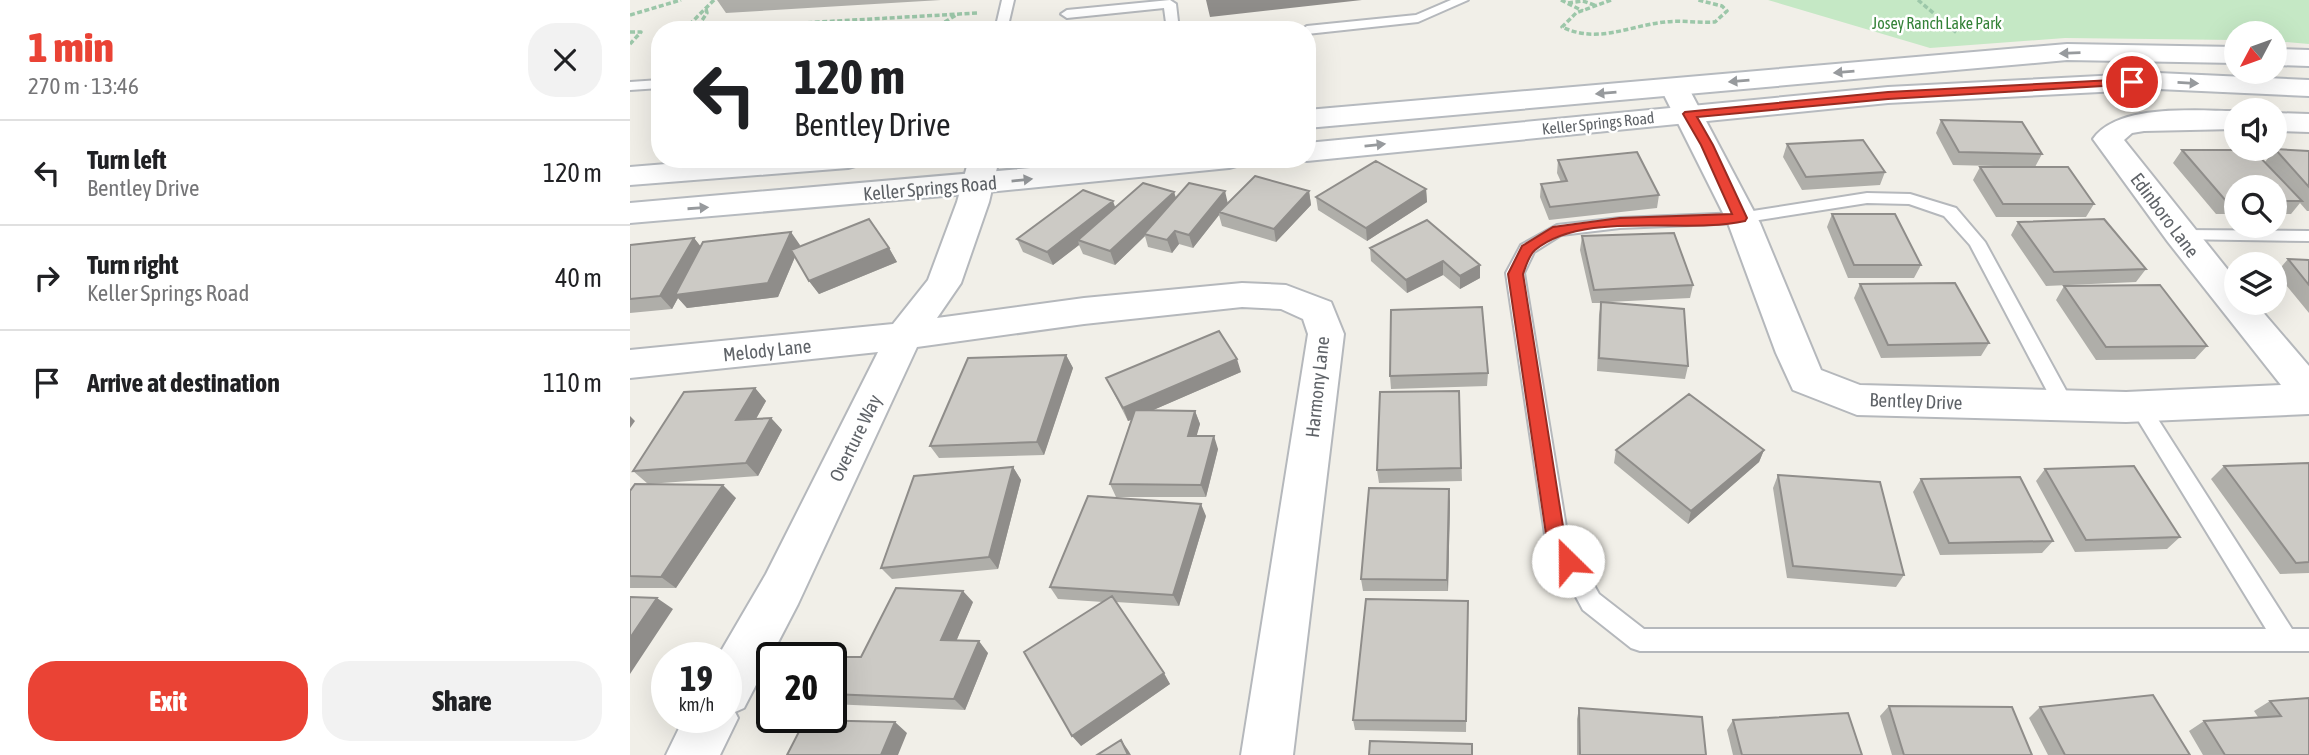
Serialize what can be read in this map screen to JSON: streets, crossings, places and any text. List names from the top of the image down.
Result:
{
  "streets": {
    "main road": [
      "Keller Springs Road",
      "Edinboro Lane",
      "Melody Lane",
      "Harmony Lane",
      "Bentley Drive",
      "Overture Way"
    ]
  },
  "crossings": [
    ["Keller Springs Road", "Bentley Drive"],
    ["Keller Springs Road", "Overture Way"],
    ["Melody Lane", "Harmony Lane"],
    ["Melody Lane", "Overture Way"],
    ["Harmony Lane", "Overture Way"]
  ],
  "parks": ["Josey Ranch Lake Park"],
  "north": "bottom left",
  "page": {
    "heading": ["1 min", "270 m · 13:46"],
    "turn": ["120 m", "Bentley Drive"],
    "list": [
      {
        "name": "Turn left",
        "note": "Bentley Drive",
        "value": "120 m"
      },
      {
        "name": "Turn right",
        "note": "Keller Springs Road",
        "value": "40 m"
      },
      {
        "name": "Arrive at destination",
        "value": "110 m"
      }
    ],
    "speed": "19 km/h",
    "limit": "20",
    "buttons": ["Exit", "Share"]
  }
}
